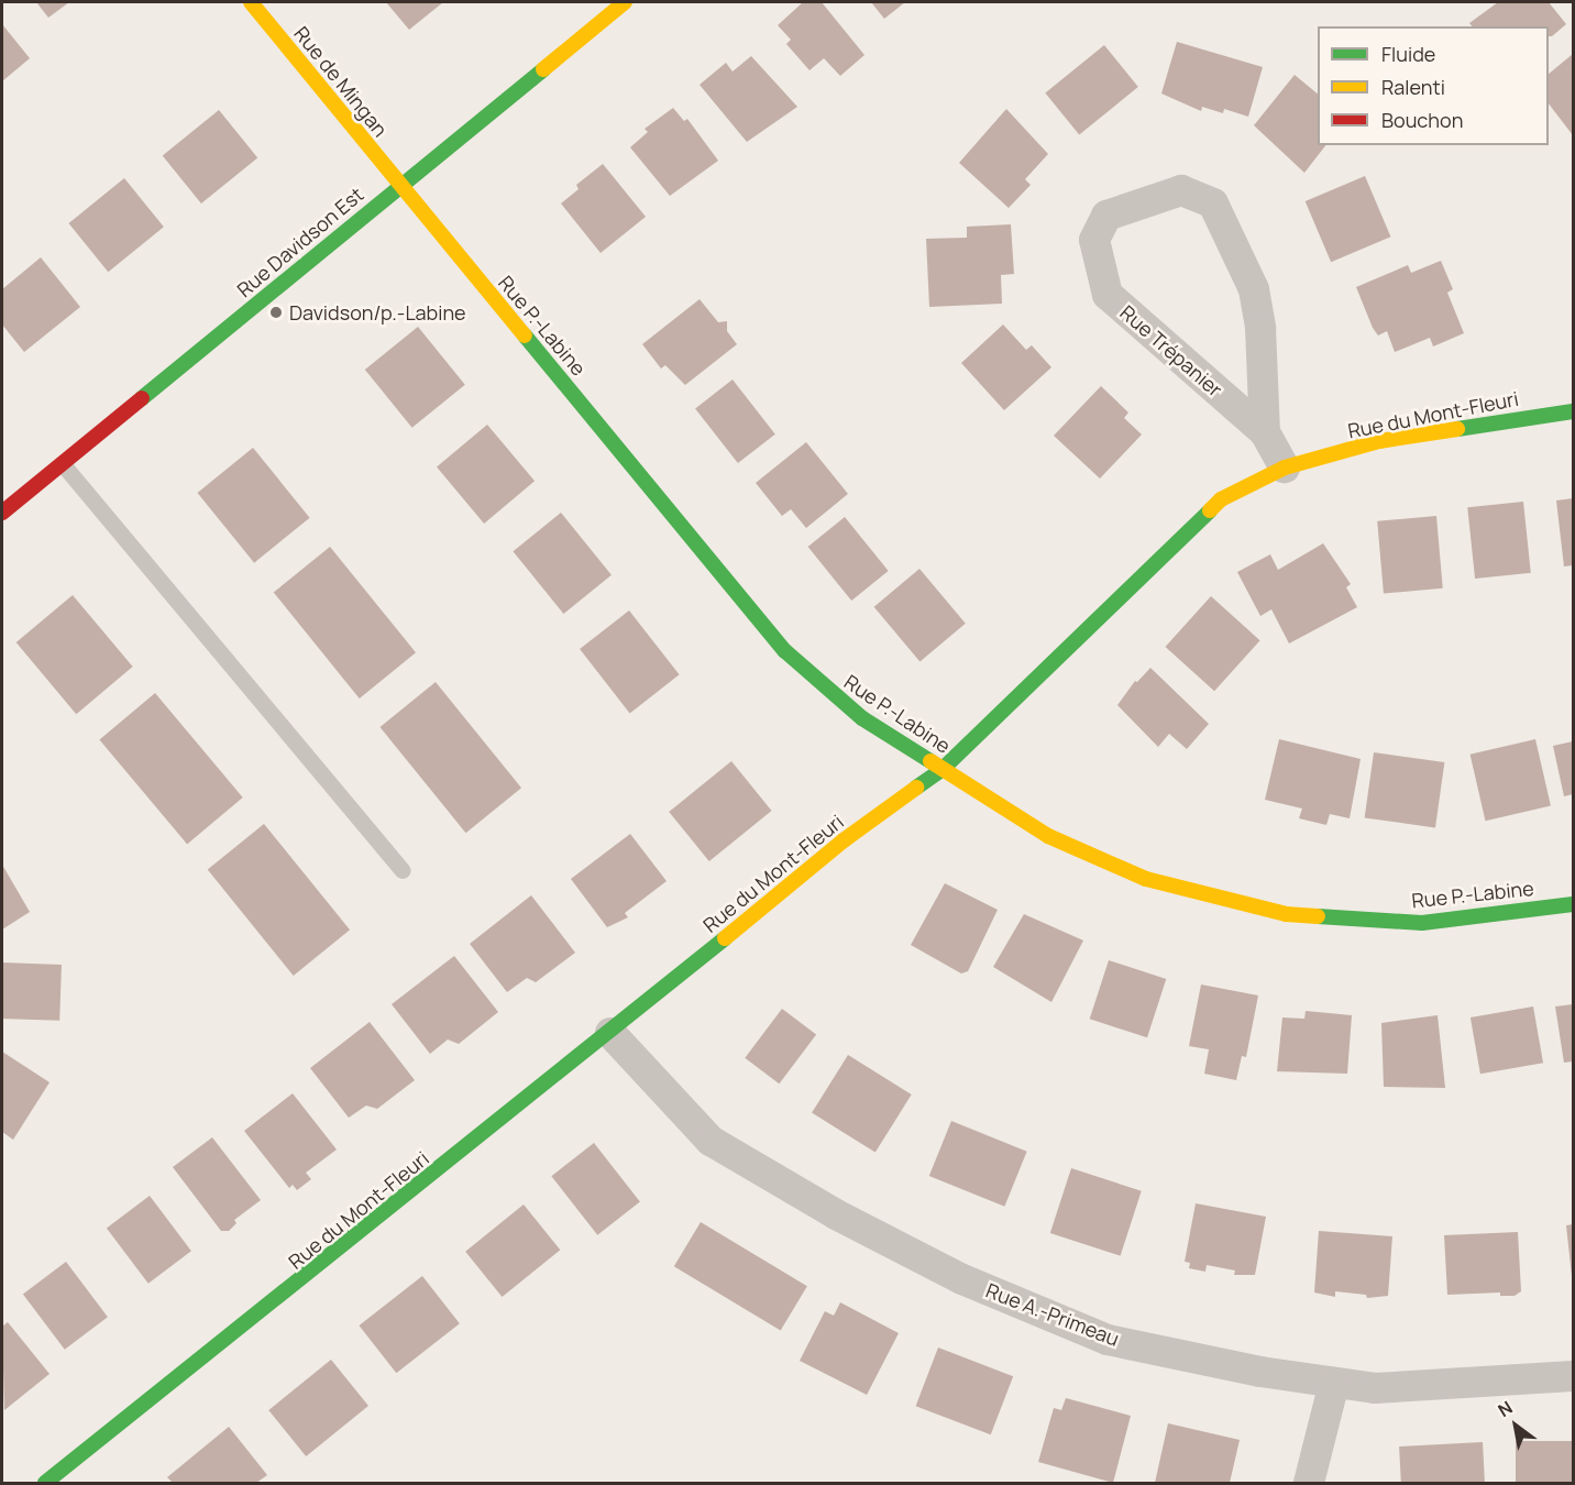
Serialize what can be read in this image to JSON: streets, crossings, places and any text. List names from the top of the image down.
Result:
{
  "streets": {
    "street": [
      "Rue de Mingan",
      "Rue Davidson Est",
      "Rue P.-Labine",
      "Rue Trépanier",
      "Rue du Mont-Fleuri",
      "Rue A.-Primeau"
    ]
  },
  "crossings": [
    ["Rue de Mingan", "Rue Davidson Est"],
    ["Rue de Mingan", "Rue P.-Labine"],
    ["Rue Davidson Est", "Rue P.-Labine"],
    ["Rue P.-Labine", "Rue du Mont-Fleuri"],
    ["Rue Trépanier", "Rue du Mont-Fleuri"],
    ["Rue du Mont-Fleuri", "Rue A.-Primeau"]
  ],
  "places": ["Davidson/p.-Labine"],
  "legend": ["Fluide", "Ralenti", "Bouchon"],
  "north": "top left"
}
